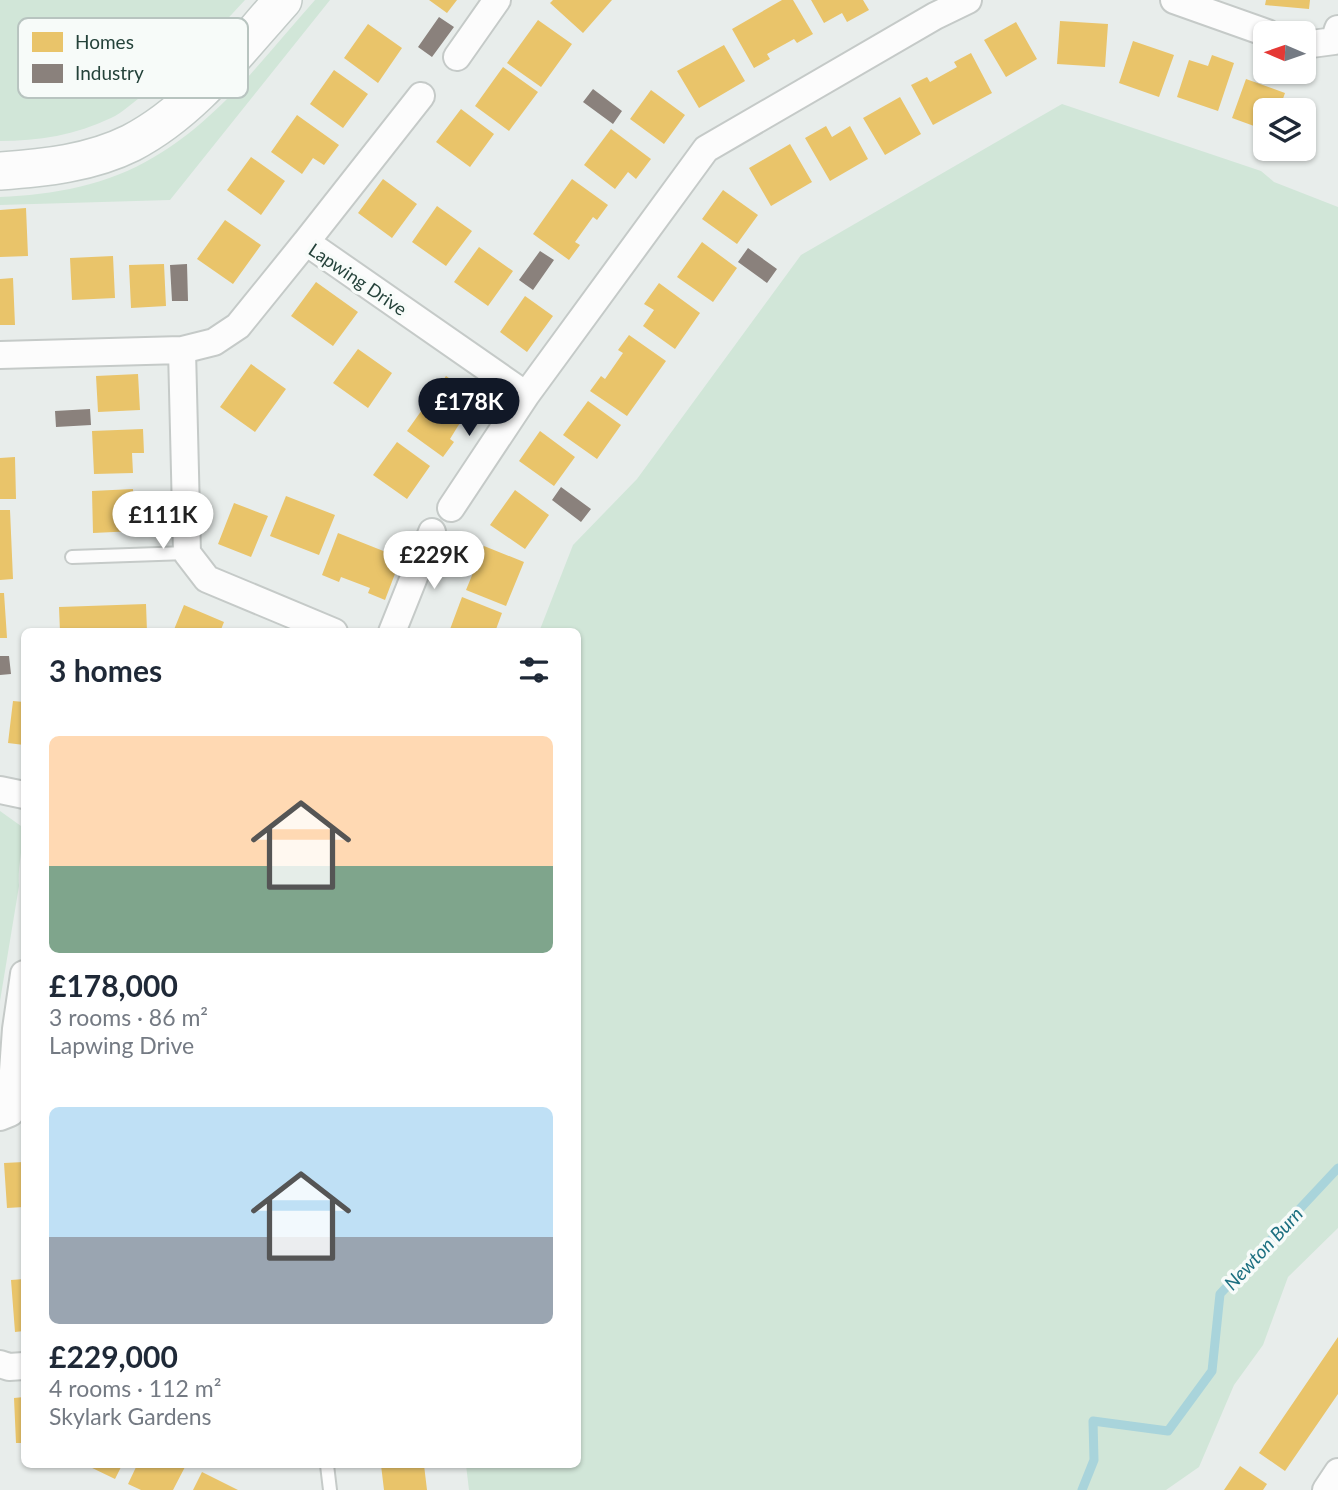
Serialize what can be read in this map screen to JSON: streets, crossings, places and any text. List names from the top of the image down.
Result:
{
  "streets": {
    "street": ["Lapwing Drive"]
  },
  "water": ["Newton Burn"],
  "legend": ["Homes", "Industry"],
  "north": "left",
  "page": {
    "price": ["£178K", "£111K", "£229K"],
    "heading": "3 homes",
    "list": [
      {
        "name": "£178,000",
        "note": "3 rooms · 86 m² · Lapwing Drive"
      },
      {
        "name": "£229,000",
        "note": "4 rooms · 112 m² · Skylark Gardens"
      }
    ]
  }
}
